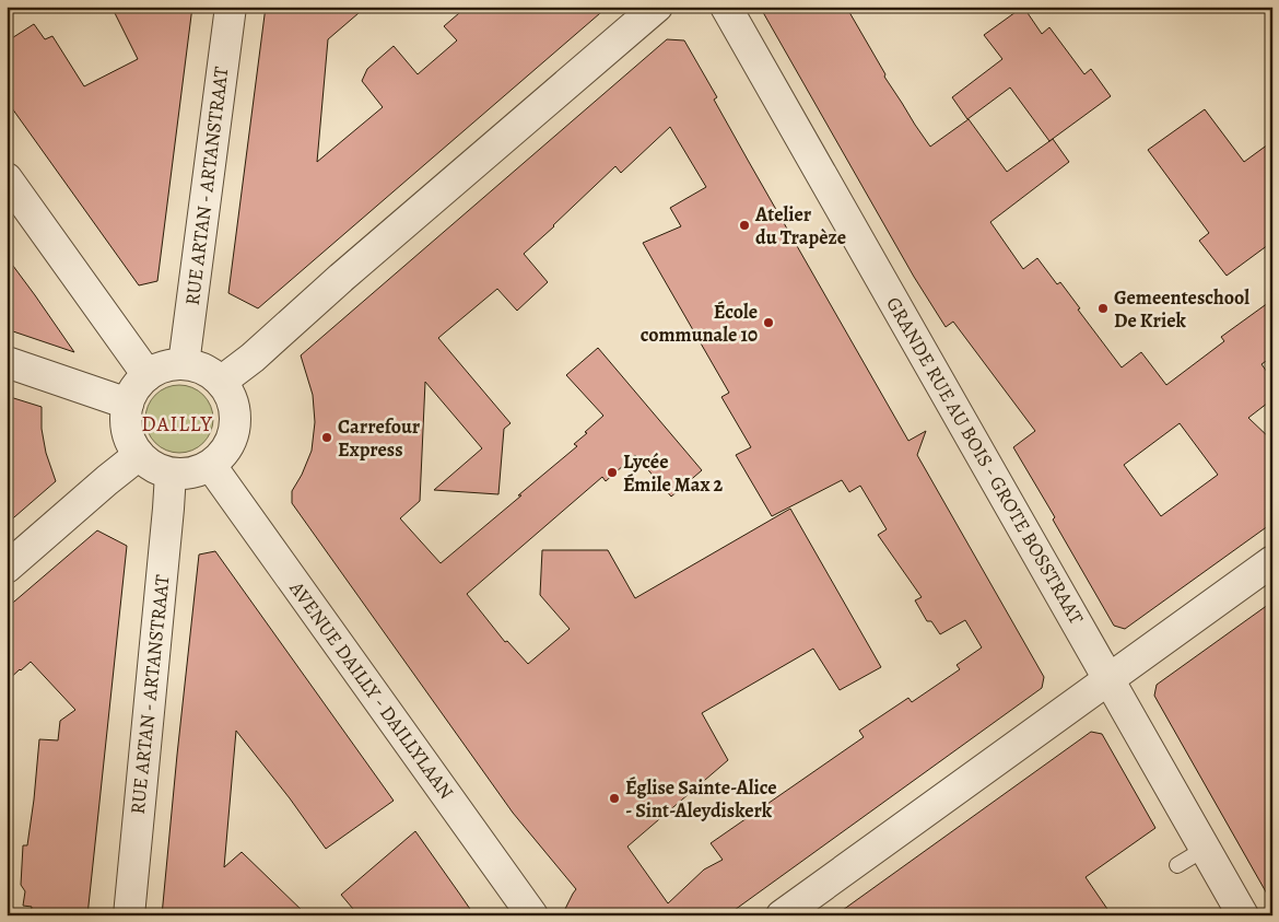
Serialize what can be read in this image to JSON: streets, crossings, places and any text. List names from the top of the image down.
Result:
{
  "streets": {
    "street": ["RUE ARTAN - ARTANSTRAAT", "GRANDE RUE AU BOIS - GROTE BOSSTRAAT", "AVENUE DAILLY - DAILLYLAAN"]
  },
  "crossings": [
    ["RUE ARTAN - ARTANSTRAAT", "AVENUE DAILLY - DAILLYLAAN"]
  ],
  "districts": ["DAILLY"],
  "places": [
    "Atelier du Trapèze",
    "Gemeenteschool De Kriek",
    "École communale 10",
    "Carrefour Express",
    "Lycée Émile Max 2",
    "Église Sainte-Alice - Sint-Aleydiskerk"
  ]
}
